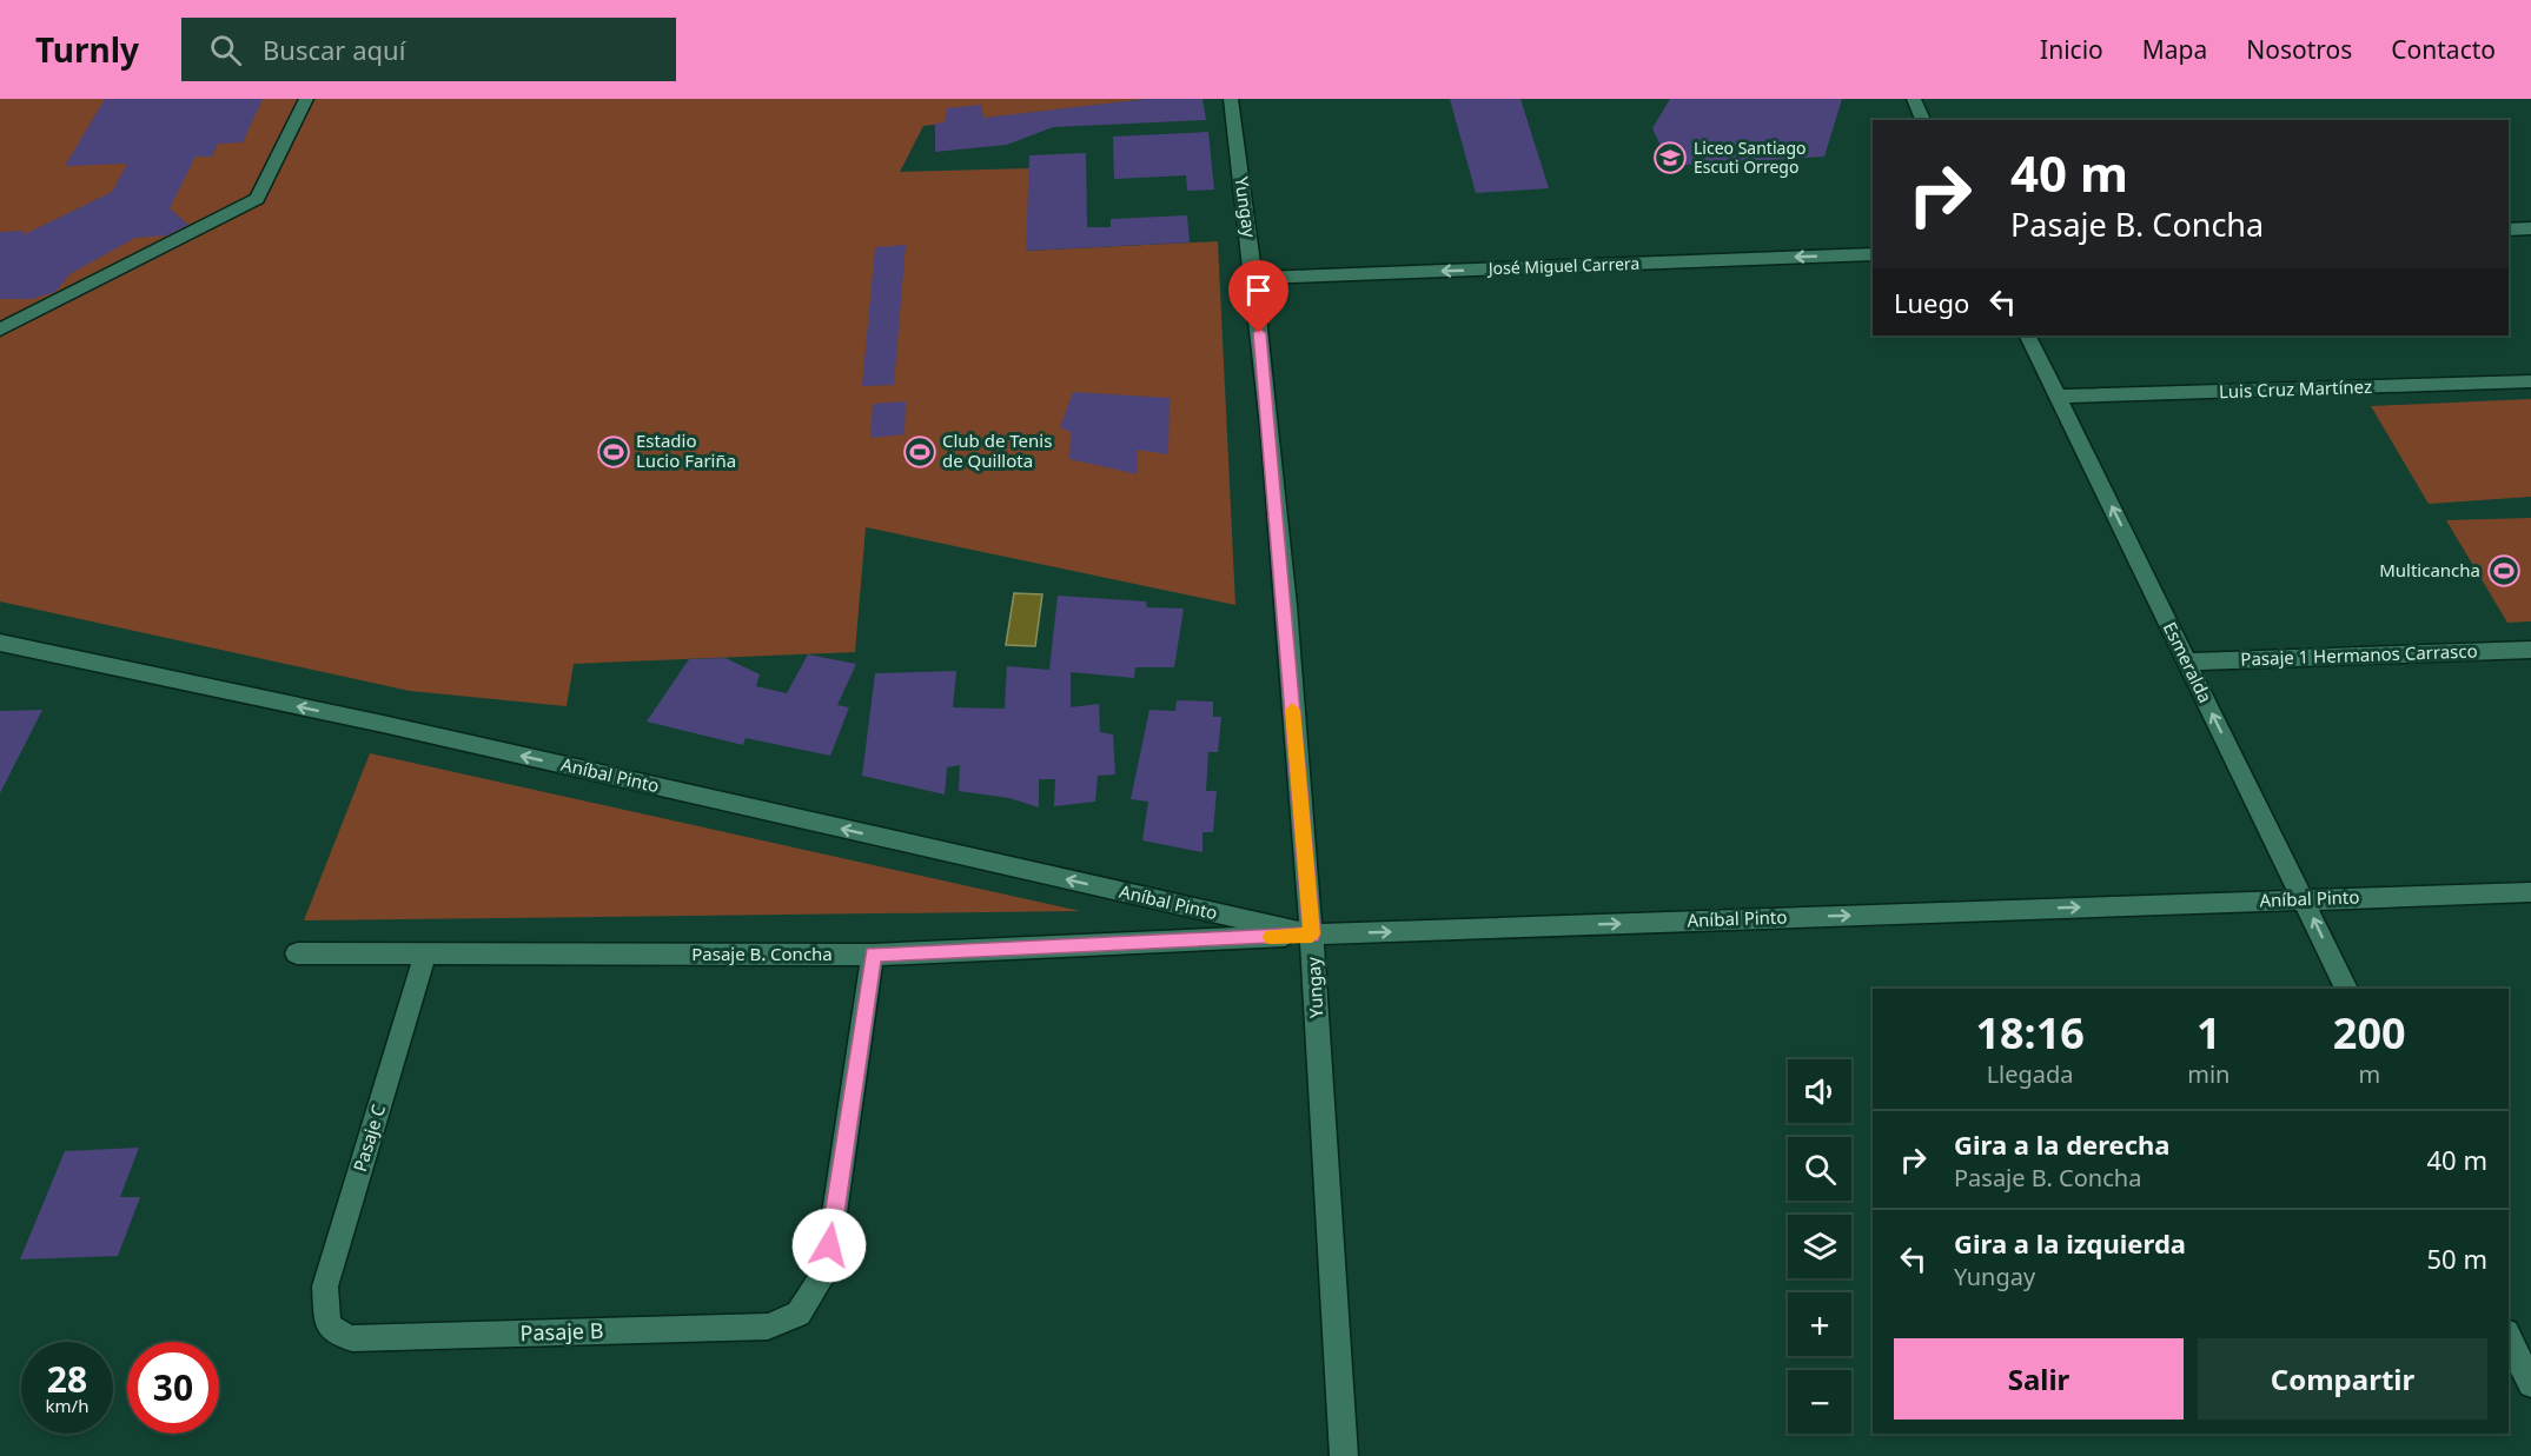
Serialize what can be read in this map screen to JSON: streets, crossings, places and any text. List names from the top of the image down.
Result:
{
  "streets": {
    "street": [
      "Yungay",
      "José Miguel Carrera",
      "Luis Cruz Martínez",
      "Pasaje 1 Hermanos Carrasco",
      "Esmeralda",
      "Aníbal Pinto",
      "Pasaje B. Concha",
      "Pasaje C",
      "Pasaje B"
    ]
  },
  "crossings": [
    ["Yungay", "José Miguel Carrera"],
    ["Yungay", "Aníbal Pinto"],
    ["Yungay", "Pasaje B. Concha"],
    ["Luis Cruz Martínez", "Esmeralda"],
    ["Pasaje 1 Hermanos Carrasco", "Esmeralda"],
    ["Esmeralda", "Aníbal Pinto"],
    ["Aníbal Pinto", "Pasaje B. Concha"],
    ["Pasaje B. Concha", "Pasaje C"],
    ["Pasaje B. Concha", "Pasaje B"],
    ["Pasaje C", "Pasaje B"]
  ],
  "one_way": ["José Miguel Carrera", "Esmeralda"],
  "places": {
    "school or university": ["Liceo Santiago Escuti Orrego"],
    "sports": ["Estadio Lucio Fariña", "Club de Tenis de Quillota", "Multicancha"]
  },
  "page": {
    "header": "Turnly",
    "search": "Buscar aquí",
    "nav": [
      "Inicio",
      "Mapa",
      "Nosotros",
      "Contacto"
    ],
    "turn": ["40 m", "Pasaje B. Concha"],
    "then": "Luego",
    "eta": [
      "18:16",
      "Llegada",
      "1",
      "min",
      "200",
      "m"
    ],
    "map_buttons": ["+", "−"],
    "list": [
      {
        "name": "Gira a la derecha",
        "note": "Pasaje B. Concha",
        "value": "40 m"
      },
      {
        "name": "Gira a la izquierda",
        "note": "Yungay",
        "value": "50 m"
      }
    ],
    "buttons": ["Salir", "Compartir"],
    "speed": "28 km/h",
    "limit": "30"
  }
}
